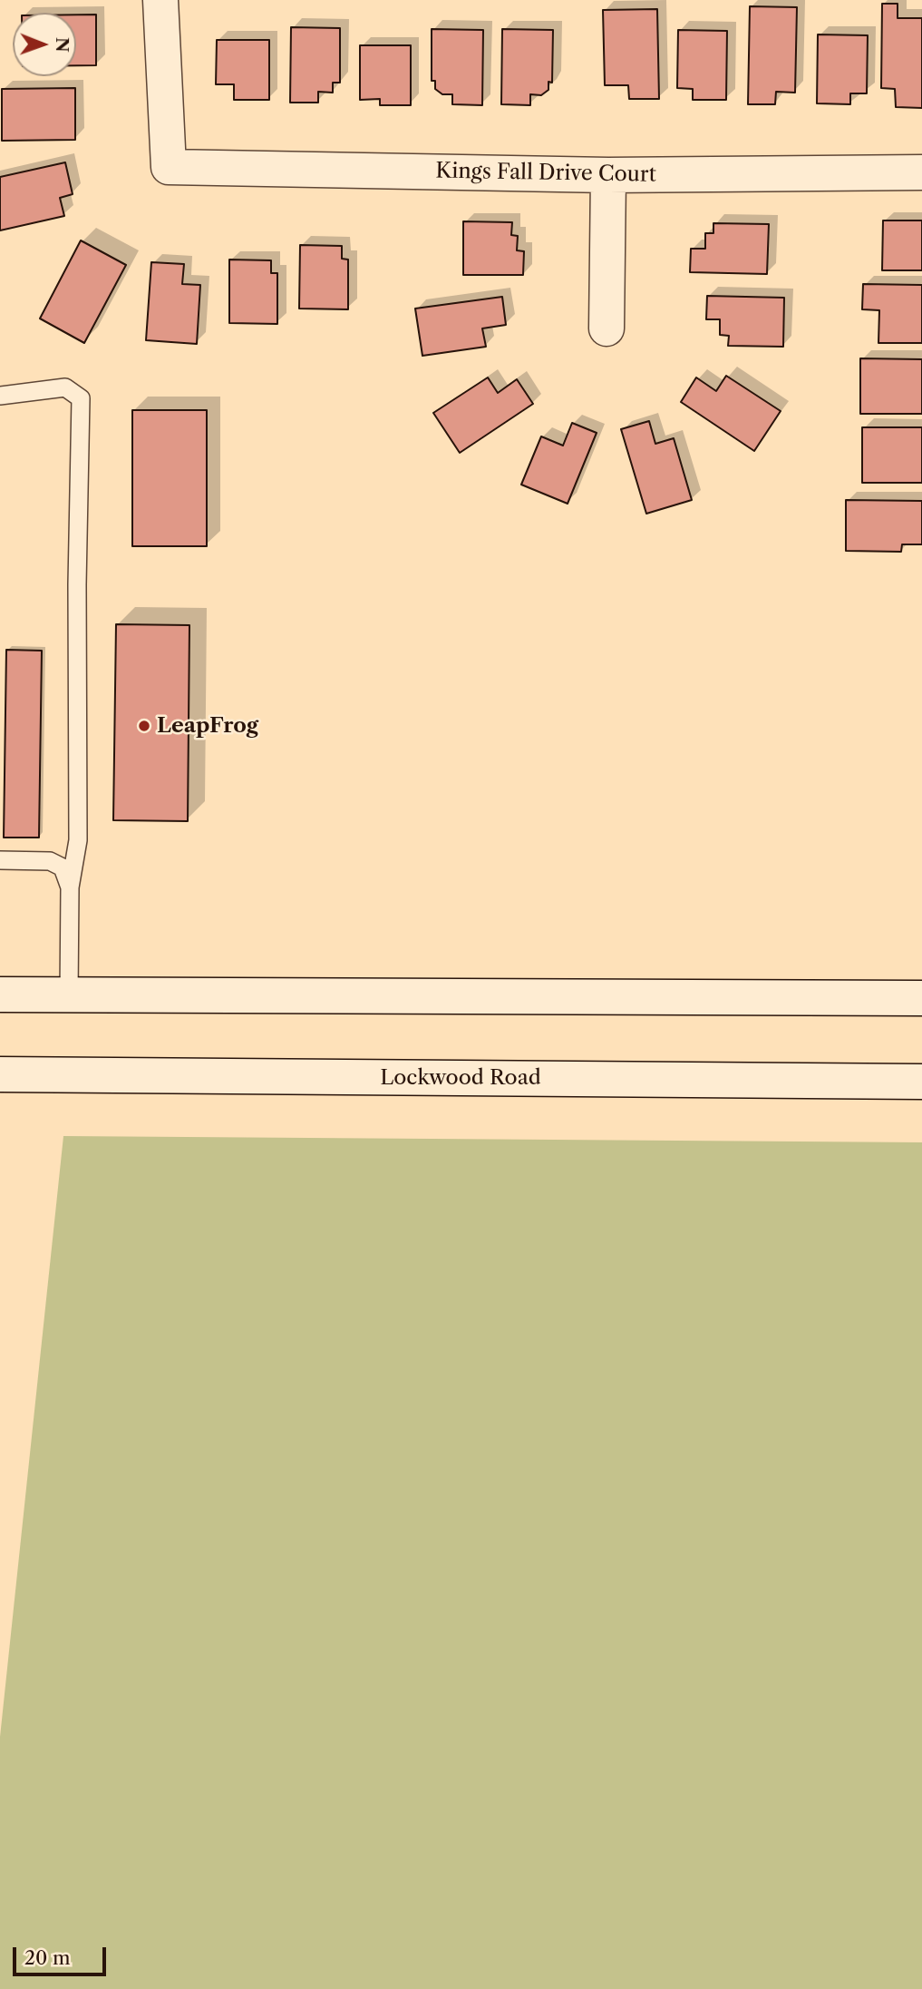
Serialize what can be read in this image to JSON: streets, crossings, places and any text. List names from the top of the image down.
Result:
{
  "streets": {
    "main road": ["Kings Fall Drive Court", "Lockwood Road"]
  },
  "places": ["LeapFrog"],
  "scale_bar": "20 m",
  "north": "right"
}
